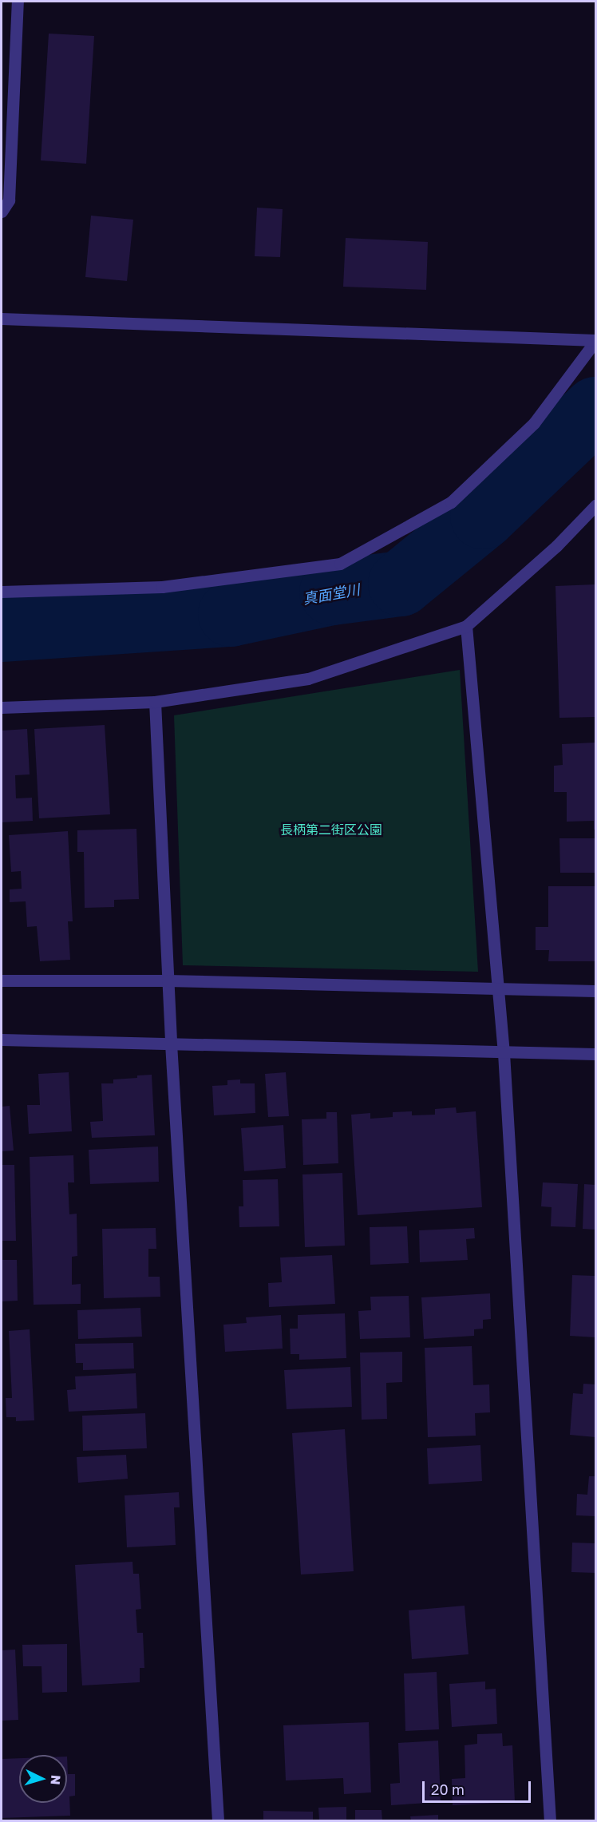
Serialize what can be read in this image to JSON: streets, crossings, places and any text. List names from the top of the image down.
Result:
{
  "water": ["真面堂川"],
  "parks": ["長柄第二街区公園"],
  "scale_bar": "20 m",
  "north": "right"
}
